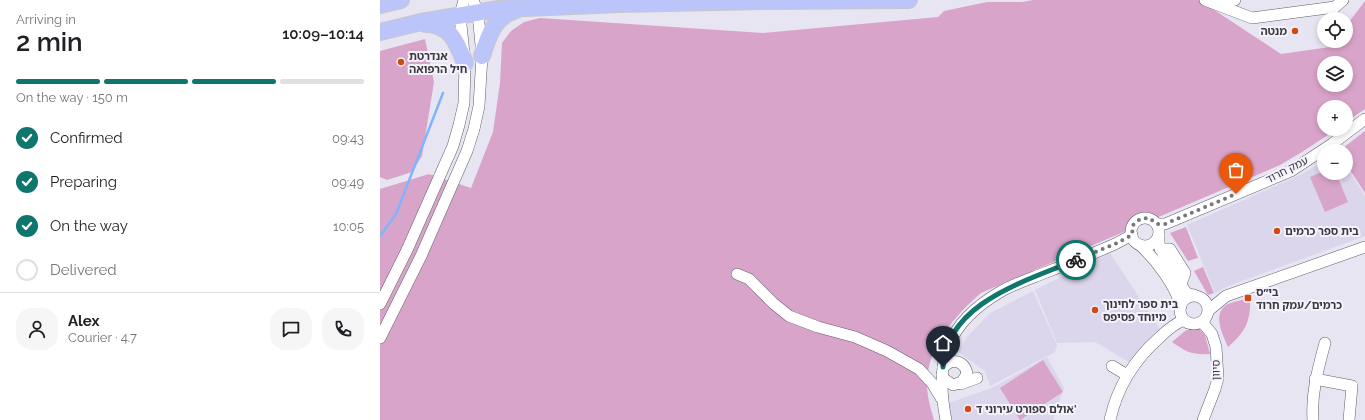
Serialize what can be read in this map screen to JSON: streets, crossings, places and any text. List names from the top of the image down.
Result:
{
  "streets": {
    "street": ["עמק חרוד", "סיוון"]
  },
  "places": {
    "other": [
      "מנטה",
      "אנדרטת חיל הרפואה",
      "בית ספר כרמים",
      "בית ספר לחינוך מיוחד פסיפס",
      "אולם ספורט עירוני ד'"
    ],
    "transit": ["בי״ס כרמים/עמק חרוד"]
  },
  "page": {
    "heading": ["2 min", "Arriving in", "10:09–10:14"],
    "panel": ["Alex", "Courier · 4.7"],
    "map_buttons": ["+", "−"],
    "bar": "On the way · 150 m",
    "list": [
      ["Confirmed", "09:43"],
      ["Preparing", "09:49"],
      ["On the way", "10:05"],
      "Delivered"
    ]
  }
}
